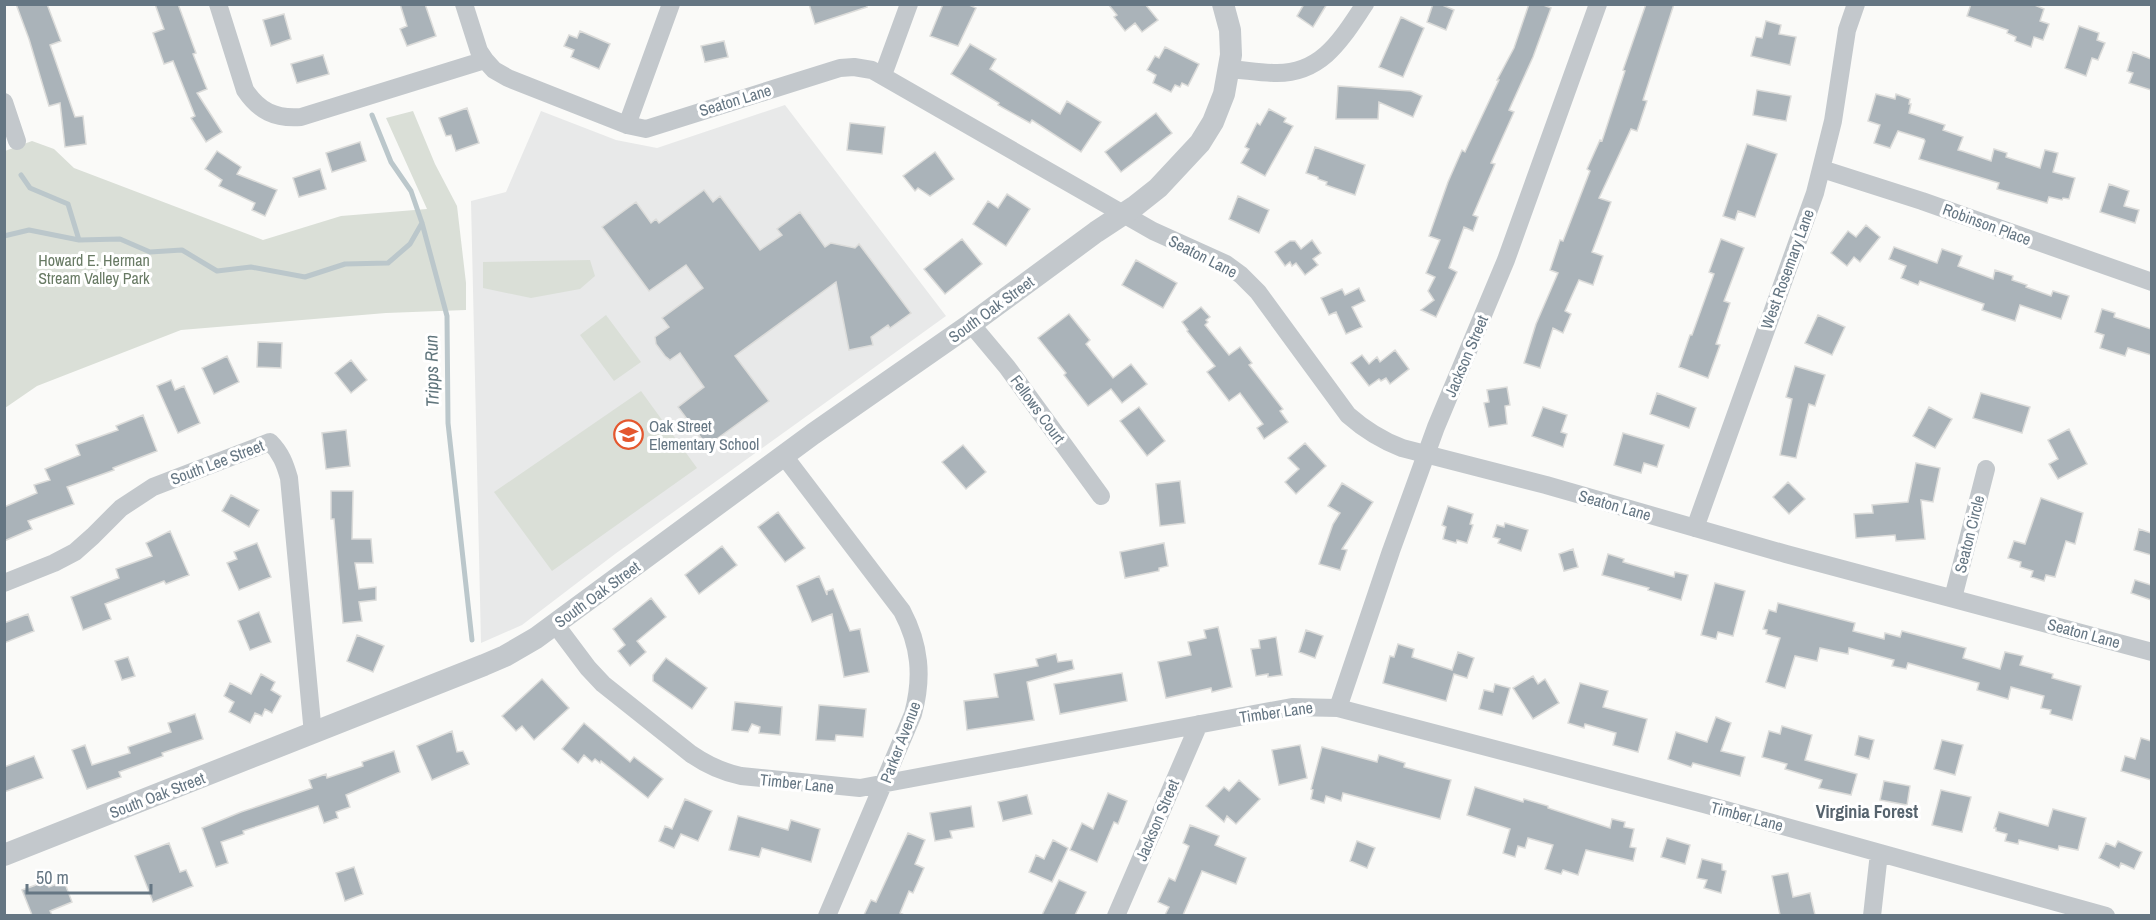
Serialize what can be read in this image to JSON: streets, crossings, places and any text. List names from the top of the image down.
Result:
{
  "streets": {
    "street": [
      "Seaton Lane",
      "Robinson Place",
      "West Rosemary Lane",
      "South Oak Street",
      "Jackson Street",
      "Fellows Court",
      "South Lee Street",
      "Seaton Circle",
      "Timber Lane",
      "Parker Avenue"
    ]
  },
  "crossings": [
    ["Seaton Lane", "West Rosemary Lane"],
    ["Seaton Lane", "South Oak Street"],
    ["Seaton Lane", "Jackson Street"],
    ["Seaton Lane", "Seaton Circle"],
    ["Robinson Place", "West Rosemary Lane"],
    ["South Oak Street", "Fellows Court"],
    ["South Oak Street", "South Lee Street"],
    ["South Oak Street", "Timber Lane"],
    ["South Oak Street", "Parker Avenue"],
    ["Jackson Street", "Timber Lane"],
    ["Timber Lane", "Parker Avenue"]
  ],
  "districts": ["Virginia Forest"],
  "water": ["Tripps Run"],
  "parks": ["Howard E. Herman Stream Valley Park"],
  "places": {
    "school or university": ["Oak Street Elementary School"]
  },
  "scale_bar": "50 m"
}
